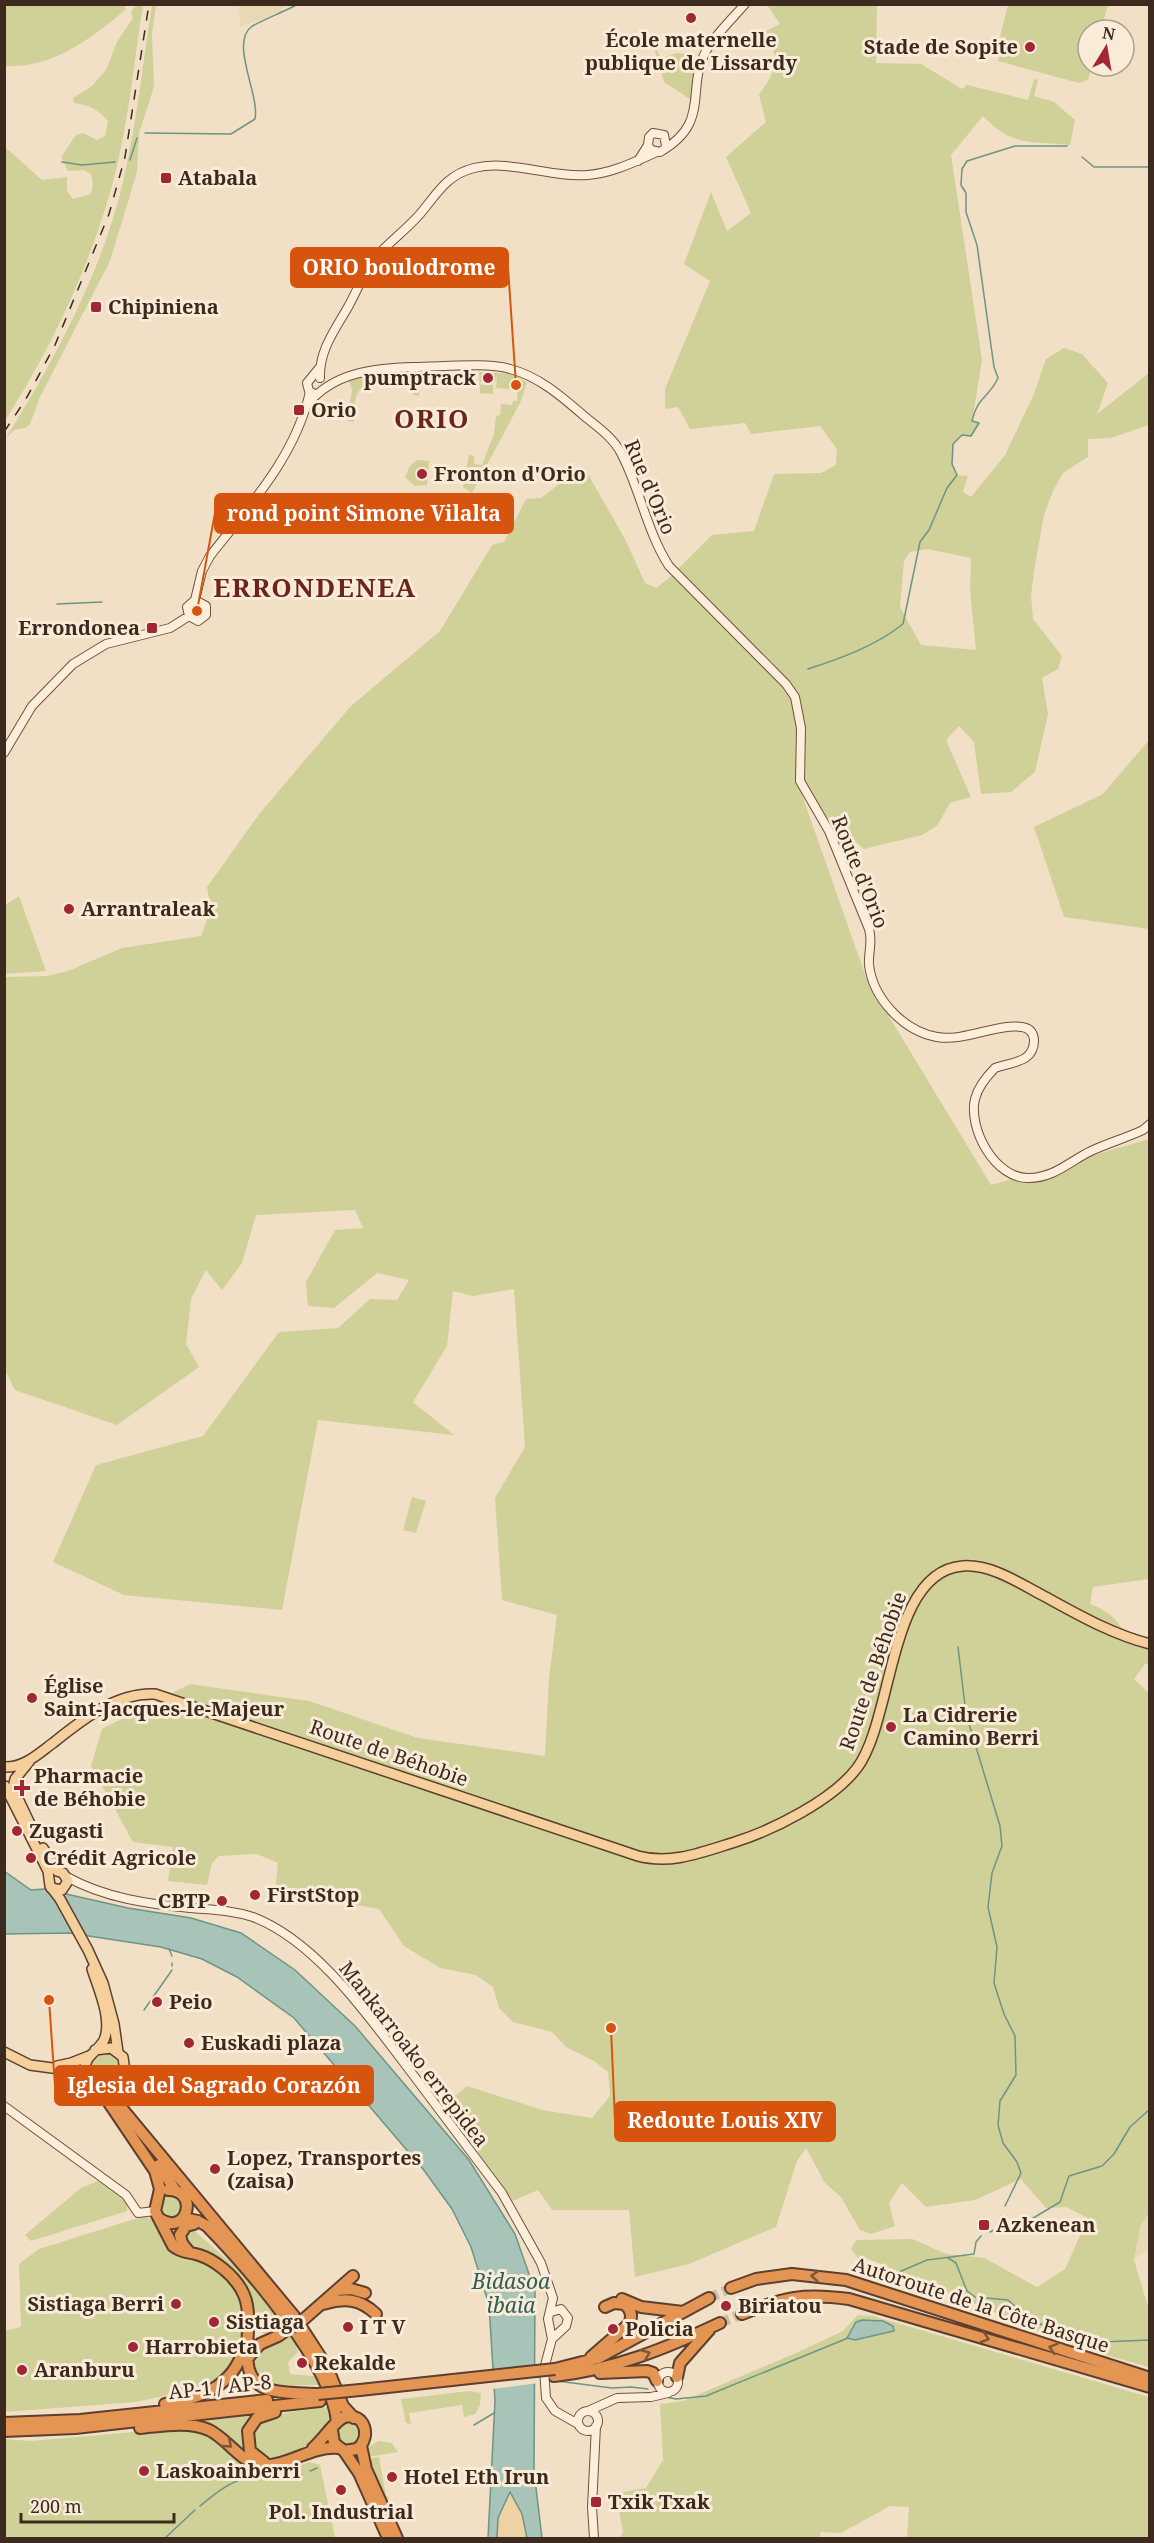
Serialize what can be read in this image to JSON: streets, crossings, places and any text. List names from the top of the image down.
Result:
{
  "streets": {
    "highway": ["Autoroute de la Côte Basque", "AP-1 / AP-8"],
    "main road": [
      "Rue d'Orio",
      "Route d'Orio",
      "Route de Béhobie",
      "Mankarroako errepidea"
    ]
  },
  "crossings": [
    ["Rue d'Orio", "Route d'Orio"]
  ],
  "districts": ["ORIO", "ERRONDENEA"],
  "water": ["Bidasoa ibaia"],
  "places": {
    "other": [
      "École maternelle publique de Lissardy",
      "Stade de Sopite",
      "pumptrack",
      "ORIO boulodrome",
      "Fronton d'Orio",
      "rond point Simone Vilalta",
      "Arrantraleak",
      "Église Saint-Jacques-le-Majeur",
      "La Cidrerie Camino Berri",
      "Zugasti",
      "Crédit Agricole",
      "FirstStop",
      "CBTP",
      "Iglesia del Sagrado Corazón",
      "Peio",
      "Redoute Louis XIV",
      "Euskadi plaza",
      "Lopez, Transportes (zaisa)",
      "Sistiaga Berri",
      "Biriatou",
      "Sistiaga",
      "I T V",
      "Policia",
      "Harrobieta",
      "Rekalde",
      "Aranburu",
      "Laskoainberri",
      "Hotel Eth Irun",
      "Pol. Industrial"
    ],
    "transit": [
      "Atabala",
      "Chipiniena",
      "Orio",
      "Errondonea",
      "Azkenean",
      "Txik Txak"
    ],
    "health": ["Pharmacie de Béhobie"]
  },
  "scale_bar": "200 m",
  "north": "top"
}
